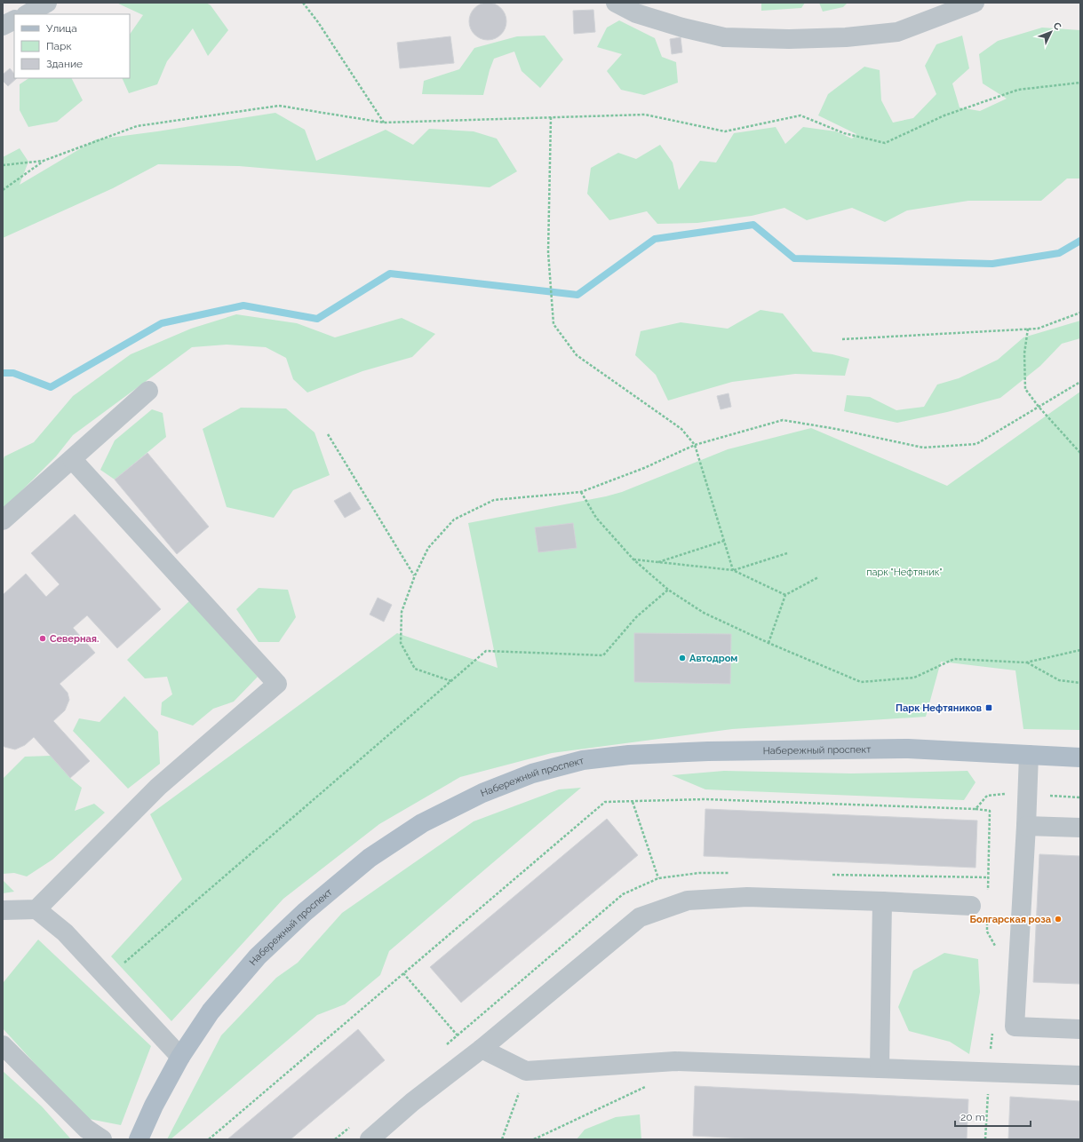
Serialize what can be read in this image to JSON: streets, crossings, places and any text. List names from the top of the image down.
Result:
{
  "streets": {
    "main road": ["Набережный проспект"]
  },
  "parks": ["парк \"Нефтяник\""],
  "places": {
    "other": ["Северная.", "Автодром", "Болгарская роза"],
    "transit": ["Парк Нефтяников"]
  },
  "legend": ["Улица", "Парк", "Здание"],
  "scale_bar": "20 m",
  "north": "top right"
}
